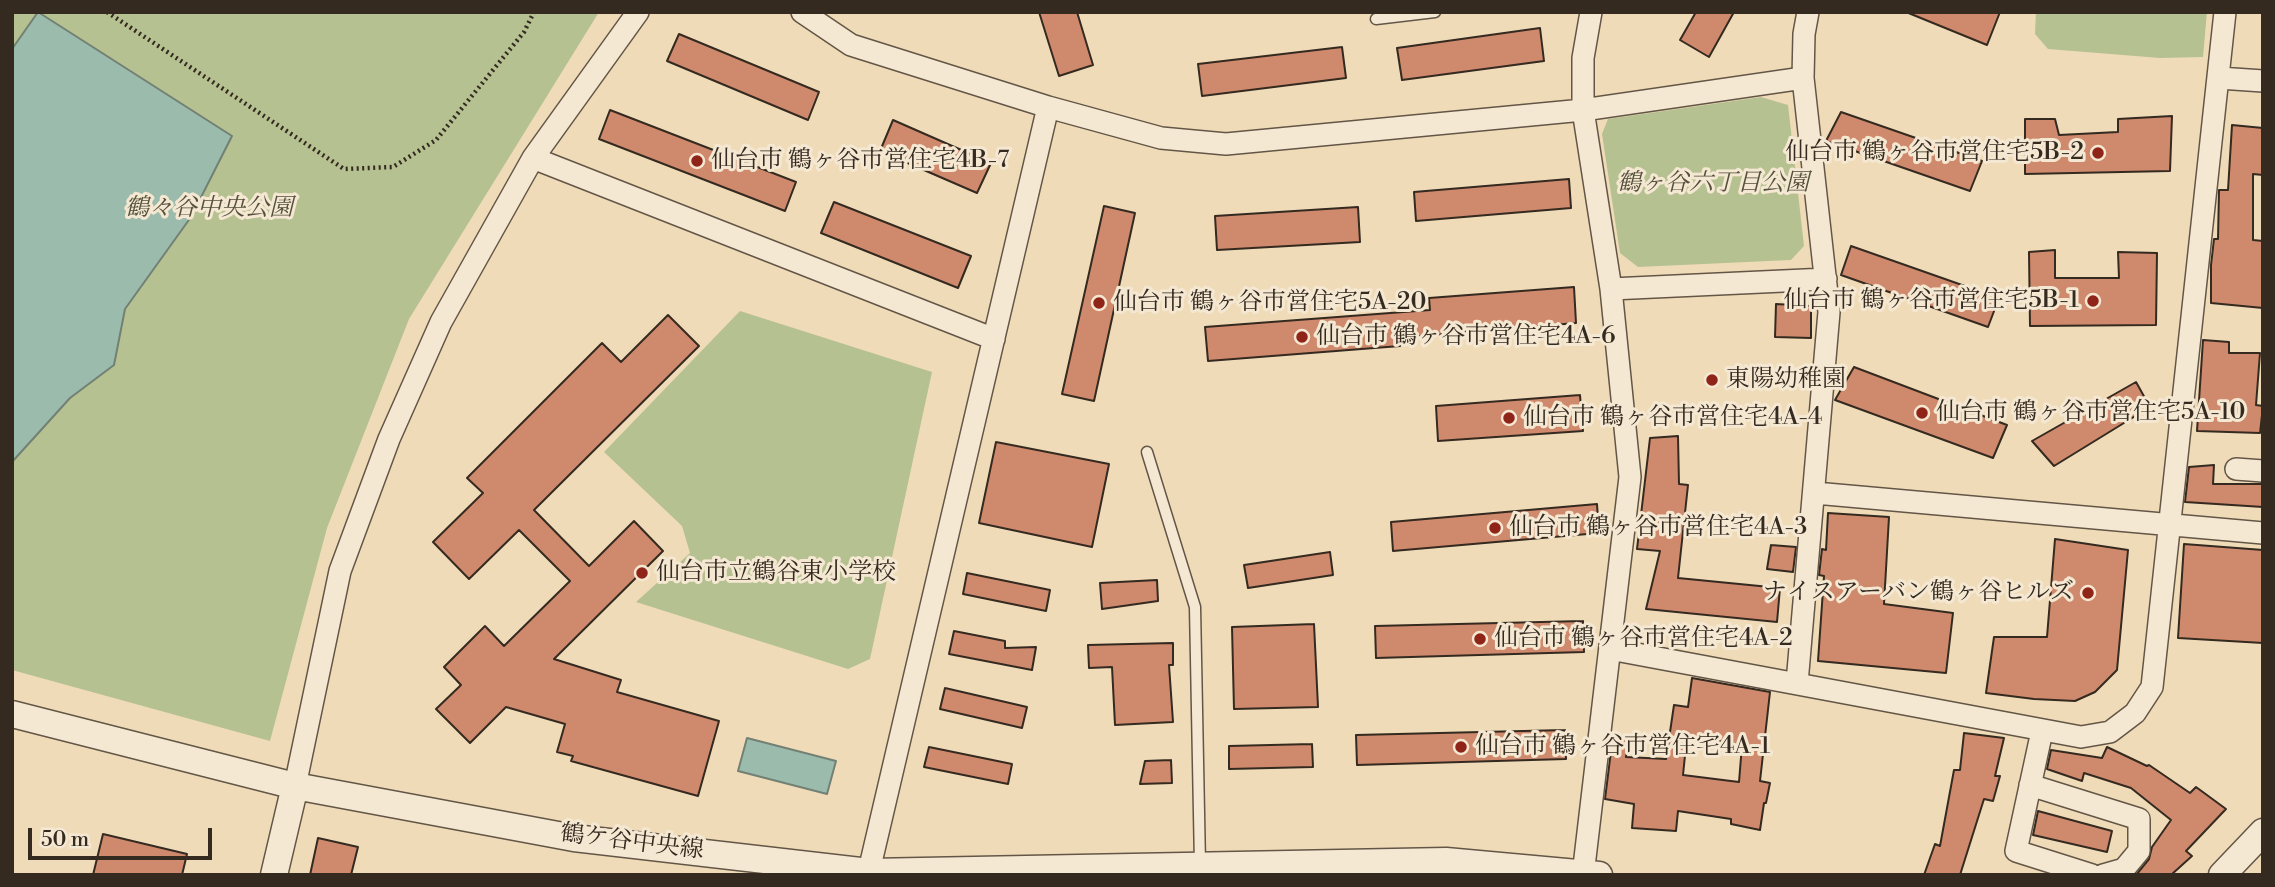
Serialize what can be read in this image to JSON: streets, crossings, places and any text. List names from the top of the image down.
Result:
{
  "streets": {
    "street": ["鶴ケ谷中央線"]
  },
  "parks": ["鶴ヶ谷六丁目公園", "鶴々谷中央公園"],
  "places": [
    "仙台市 鶴ヶ谷市営住宅5B-2",
    "仙台市 鶴ヶ谷市営住宅4B-7",
    "仙台市 鶴ヶ谷市営住宅5B-1",
    "仙台市 鶴ヶ谷市営住宅5A-20",
    "仙台市 鶴ヶ谷市営住宅4A-6",
    "東陽幼稚園",
    "仙台市 鶴ヶ谷市営住宅5A-10",
    "仙台市 鶴ヶ谷市営住宅4A-4",
    "仙台市 鶴ヶ谷市営住宅4A-3",
    "仙台市立鶴谷東小学校",
    "ナイスアーバン鶴ヶ谷ヒルズ",
    "仙台市 鶴ヶ谷市営住宅4A-2",
    "仙台市 鶴ヶ谷市営住宅4A-1"
  ],
  "scale_bar": "50 m"
}
